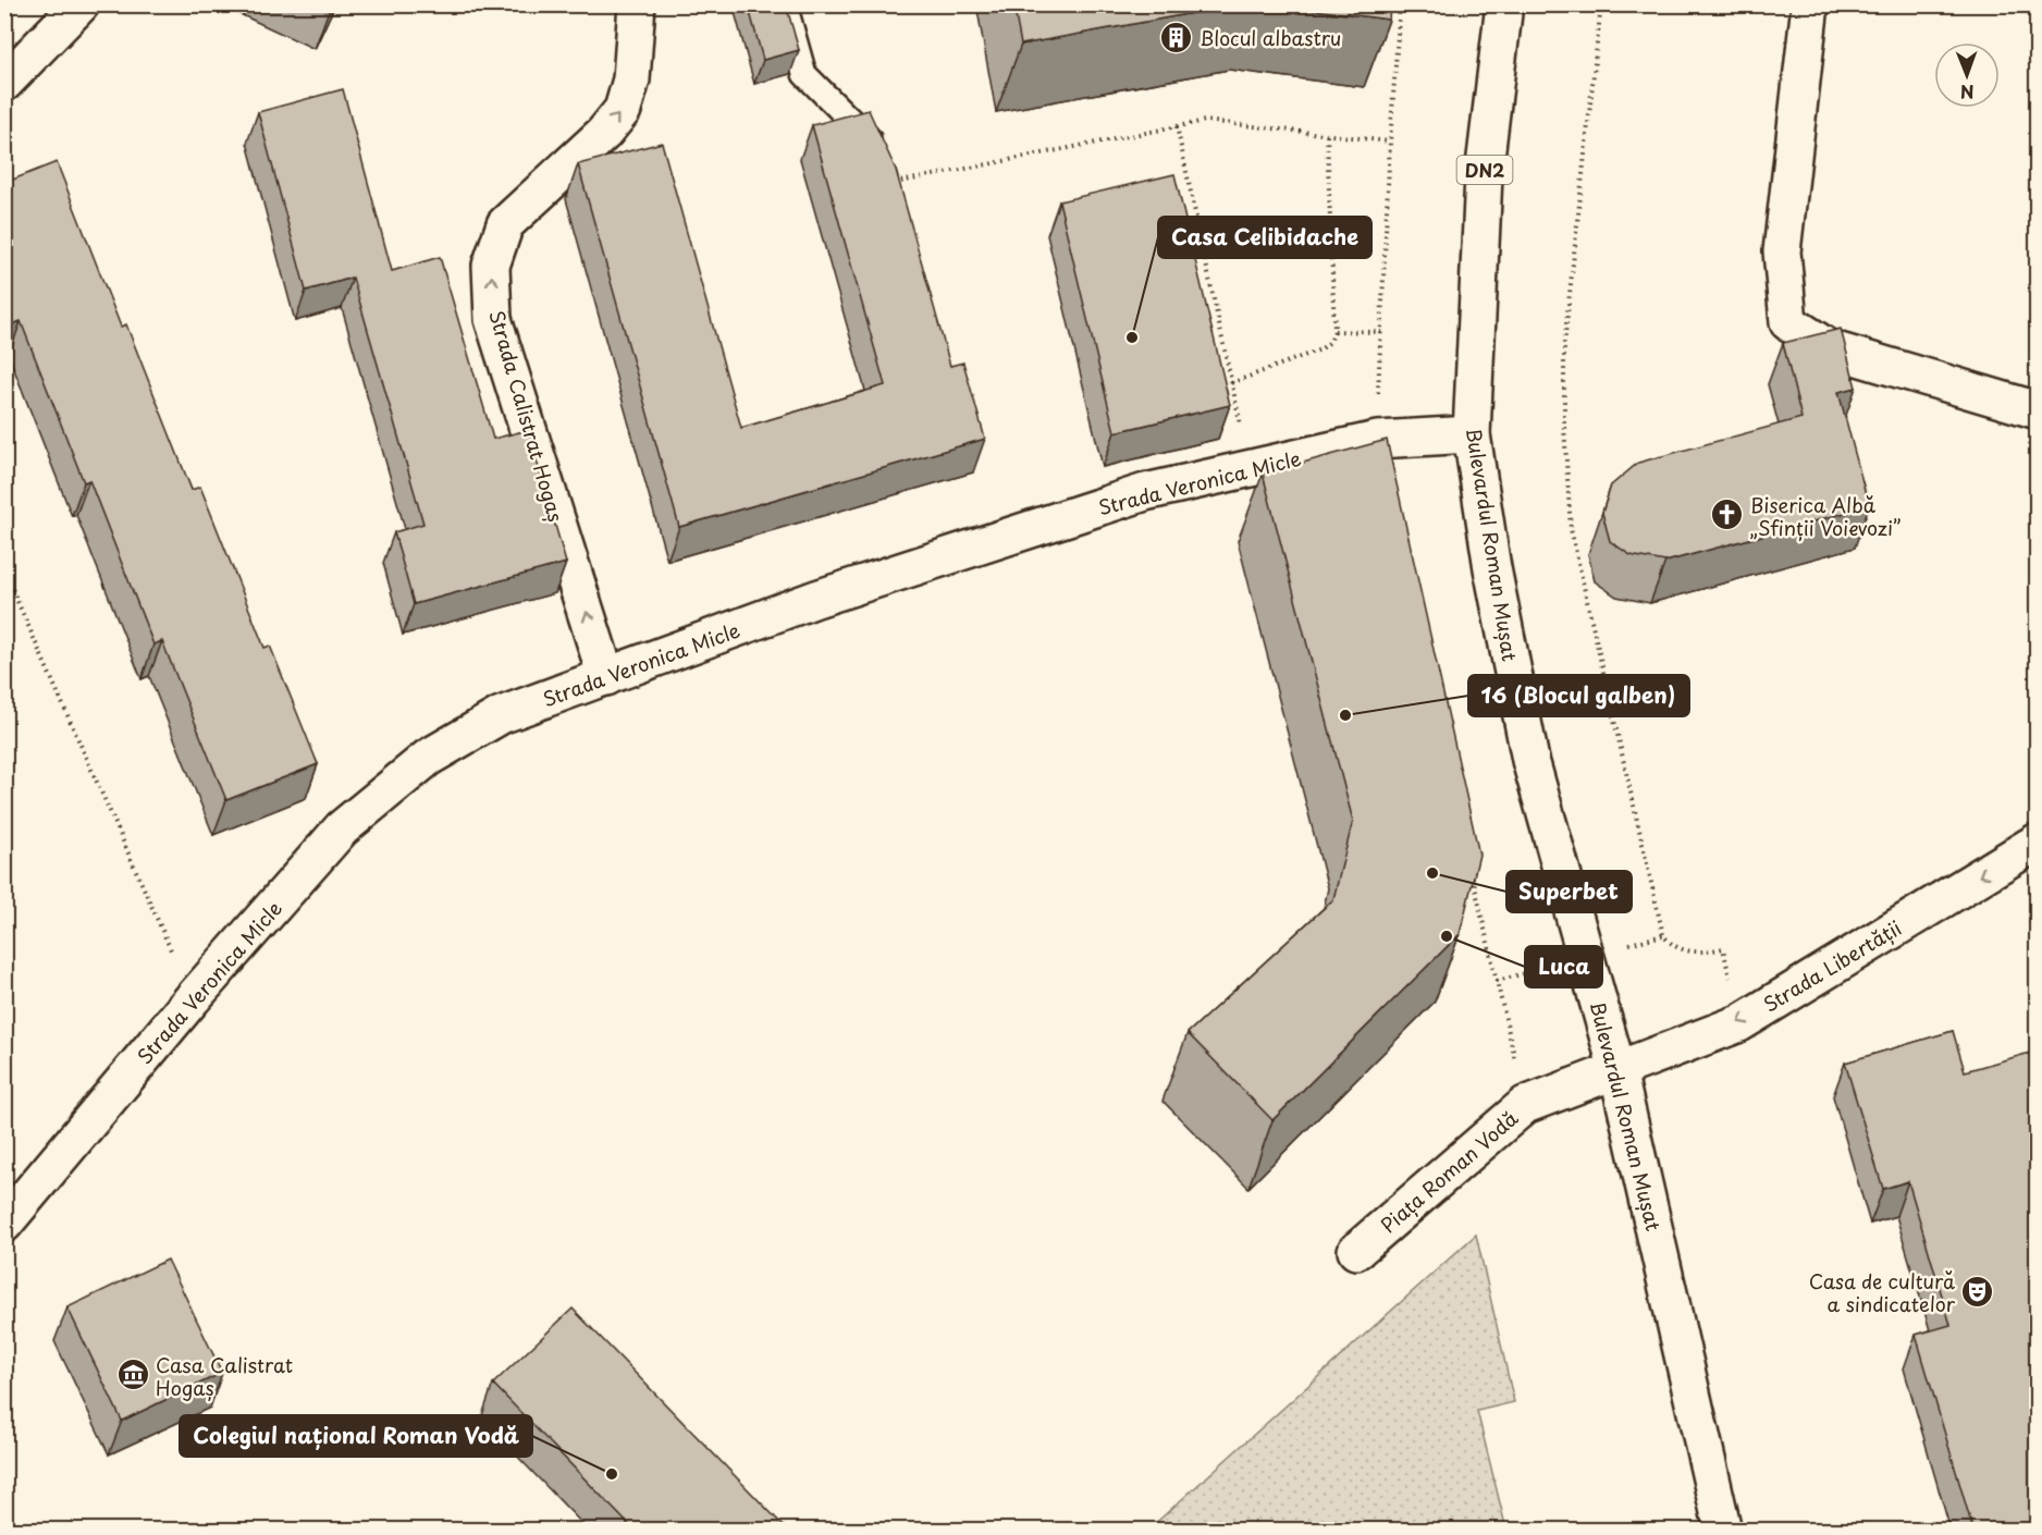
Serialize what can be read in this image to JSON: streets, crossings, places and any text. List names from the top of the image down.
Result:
{
  "streets": {
    "street": [
      "DN2",
      "Strada Calistrat Hogaș",
      "Strada Veronica Micle",
      "Bulevardul Roman Mușat",
      "Strada Libertății",
      "Piața Roman Vodă"
    ]
  },
  "crossings": [
    ["Strada Calistrat Hogaș", "Strada Veronica Micle"],
    ["Strada Veronica Micle", "Bulevardul Roman Mușat"],
    ["Bulevardul Roman Mușat", "Strada Libertății"],
    ["Bulevardul Roman Mușat", "Piața Roman Vodă"],
    ["Strada Libertății", "Piața Roman Vodă"]
  ],
  "one_way": ["Strada Calistrat Hogaș", "Strada Libertății"],
  "places": {
    "building": ["Blocul albastru"],
    "other": [
      "Casa Celibidache",
      "16 (Blocul galben)",
      "Superbet",
      "Luca",
      "Colegiul național Roman Vodă"
    ],
    "church": ["Biserica Albă „Sfinții Voievozi”"],
    "theatre": ["Casa de cultură a sindicatelor"],
    "museum": ["Casa Calistrat Hogaș"]
  },
  "north": "bottom"
}
